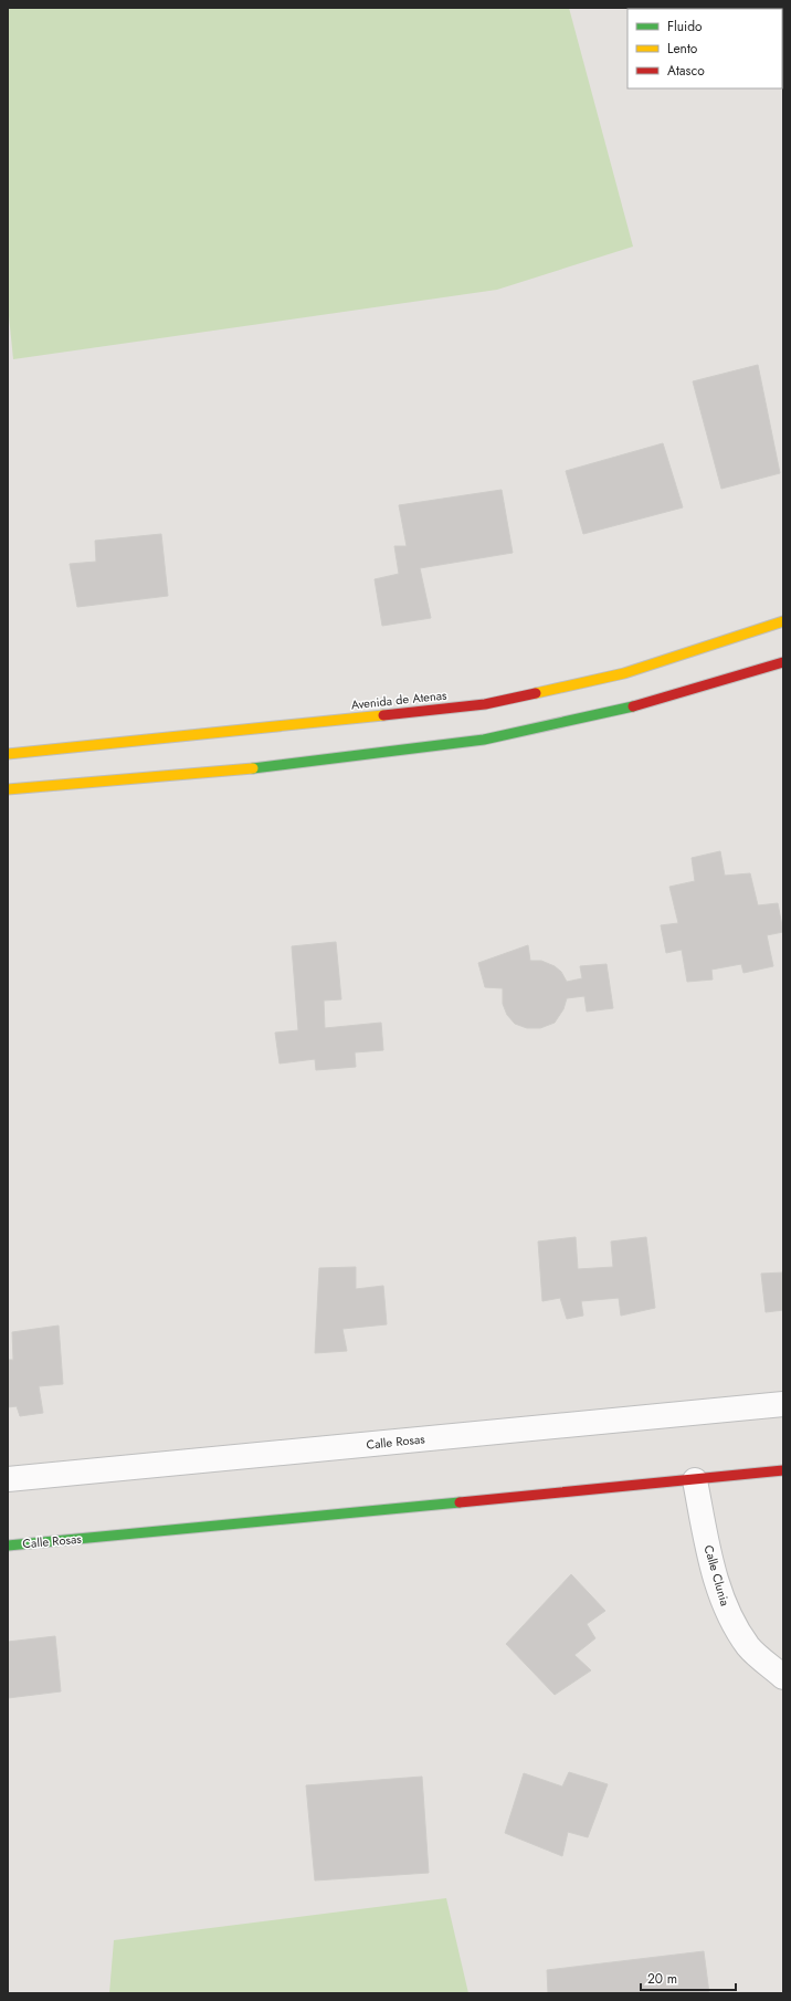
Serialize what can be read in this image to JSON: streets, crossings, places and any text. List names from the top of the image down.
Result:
{
  "streets": {
    "main road": ["Avenida de Atenas", "Calle Rosas"],
    "street": ["Calle Clunia"]
  },
  "crossings": [
    ["Calle Rosas", "Calle Clunia"]
  ],
  "legend": ["Fluido", "Lento", "Atasco"],
  "scale_bar": "20 m"
}
